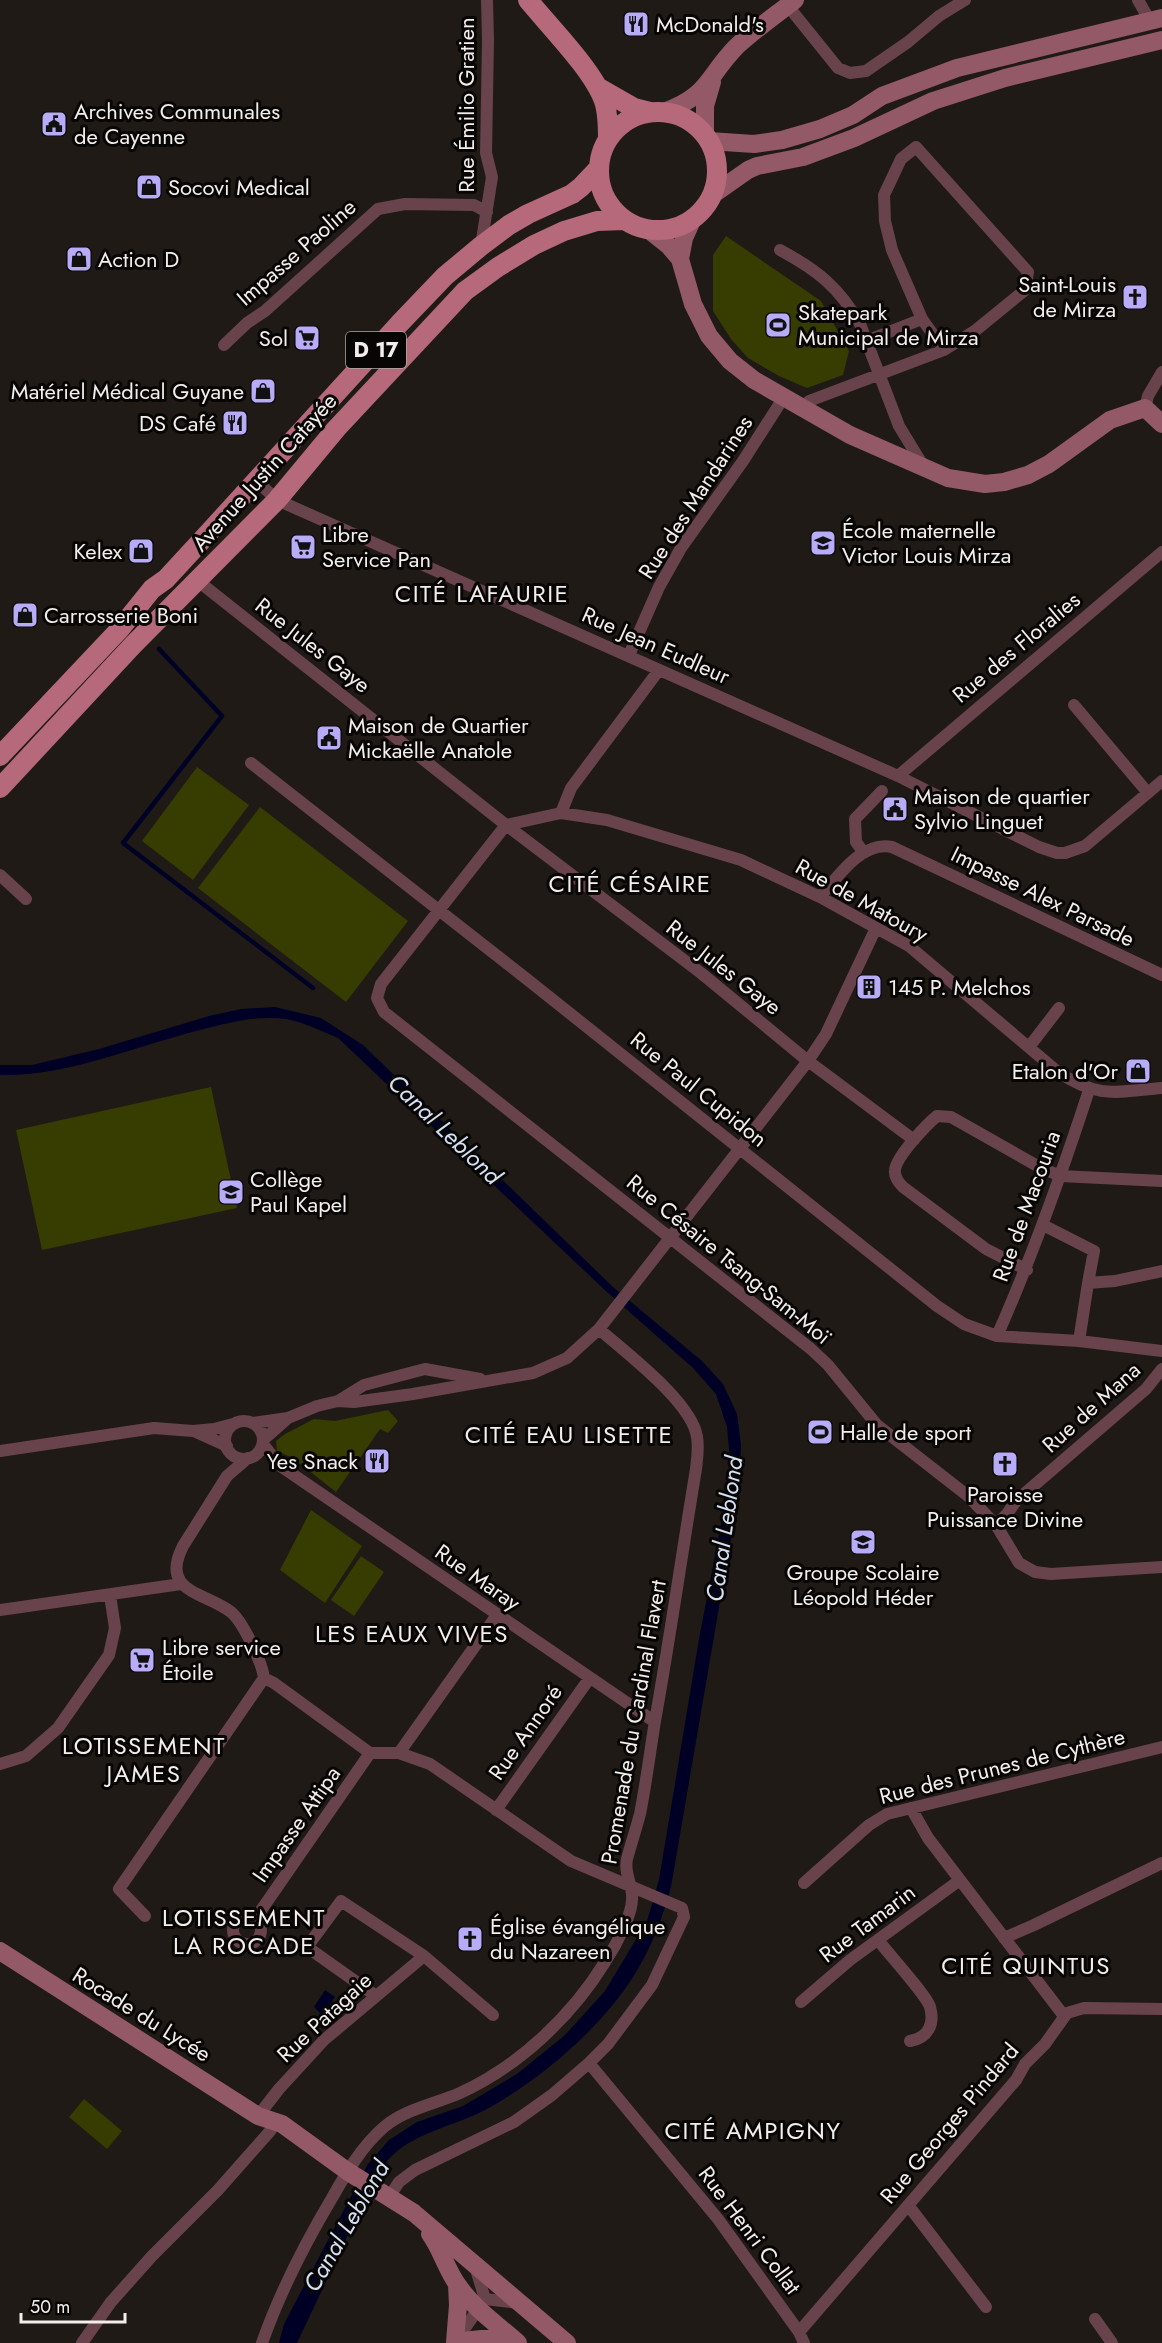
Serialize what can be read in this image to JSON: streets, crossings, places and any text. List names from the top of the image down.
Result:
{
  "streets": {
    "main road": ["D 17", "Avenue Justin Catayée", "Rocade du Lycée"],
    "street": [
      "Rue Émilio Gratien",
      "Impasse Paoline",
      "Rue des Mandarines",
      "Rue Jules Gaye",
      "Rue Jean Eudleur",
      "Rue des Floralies",
      "Impasse Alex Parsade",
      "Rue de Matoury",
      "Rue Paul Cupidon",
      "Rue de Macouria",
      "Rue Césaire Tsang-Sam-Moï",
      "Rue de Mana",
      "Rue Maray",
      "Promenade du Cardinal Flavert",
      "Rue Annoré",
      "Rue des Prunes de Cythère",
      "Impasse Attipa",
      "Rue Tamarin",
      "Rue Patagaie",
      "Rue Georges Pindard",
      "Rue Henri Collat"
    ]
  },
  "crossings": [
    ["Rue Émilio Gratien", "Impasse Paoline"],
    ["Rue Émilio Gratien", "Avenue Justin Catayée"],
    ["Avenue Justin Catayée", "Rue Jules Gaye"],
    ["Avenue Justin Catayée", "Rue Jean Eudleur"],
    ["Rue des Mandarines", "Rue Jean Eudleur"],
    ["Rue Jules Gaye", "Rue de Matoury"],
    ["Rue Jean Eudleur", "Rue des Floralies"],
    ["Rue de Matoury", "Rue de Macouria"],
    ["Rue Paul Cupidon", "Rue de Macouria"],
    ["Rue Paul Cupidon", "Rue Césaire Tsang-Sam-Moï"],
    ["Rue Césaire Tsang-Sam-Moï", "Rue de Mana"],
    ["Rue Maray", "Promenade du Cardinal Flavert"],
    ["Rue Maray", "Rue Annoré"],
    ["Promenade du Cardinal Flavert", "Rocade du Lycée"],
    ["Rocade du Lycée", "Rue Patagaie"],
    ["Rue Georges Pindard", "Rue Henri Collat"]
  ],
  "districts": [
    "CITÉ LAFAURIE",
    "CITÉ CÉSAIRE",
    "CITÉ EAU LISETTE",
    "LES EAUX VIVES",
    "LOTISSEMENT JAMES",
    "LOTISSEMENT LA ROCADE",
    "CITÉ QUINTUS",
    "CITÉ AMPIGNY"
  ],
  "water": ["Canal Leblond"],
  "places": {
    "restaurant": ["McDonald's", "DS Café", "Yes Snack"],
    "public building": ["Archives Communales de Cayenne", "Maison de Quartier Mickaëlle Anatole", "Maison de quartier Sylvio Linguet"],
    "shop": [
      "Socovi Medical",
      "Action D",
      "Matériel Médical Guyane",
      "Kelex",
      "Carrosserie Boni",
      "Etalon d'Or"
    ],
    "church": ["Saint-Louis de Mirza", "Paroisse Puissance Divine", "Église évangélique du Nazareen"],
    "sports": ["Skatepark Municipal de Mirza", "Halle de sport"],
    "supermarket": ["Sol", "Libre Service Pan", "Libre service Étoile"],
    "school or university": ["École maternelle Victor Louis Mirza", "Collège Paul Kapel", "Groupe Scolaire Léopold Héder"],
    "building": ["145 P. Melchos"]
  },
  "scale_bar": "50 m"
}
